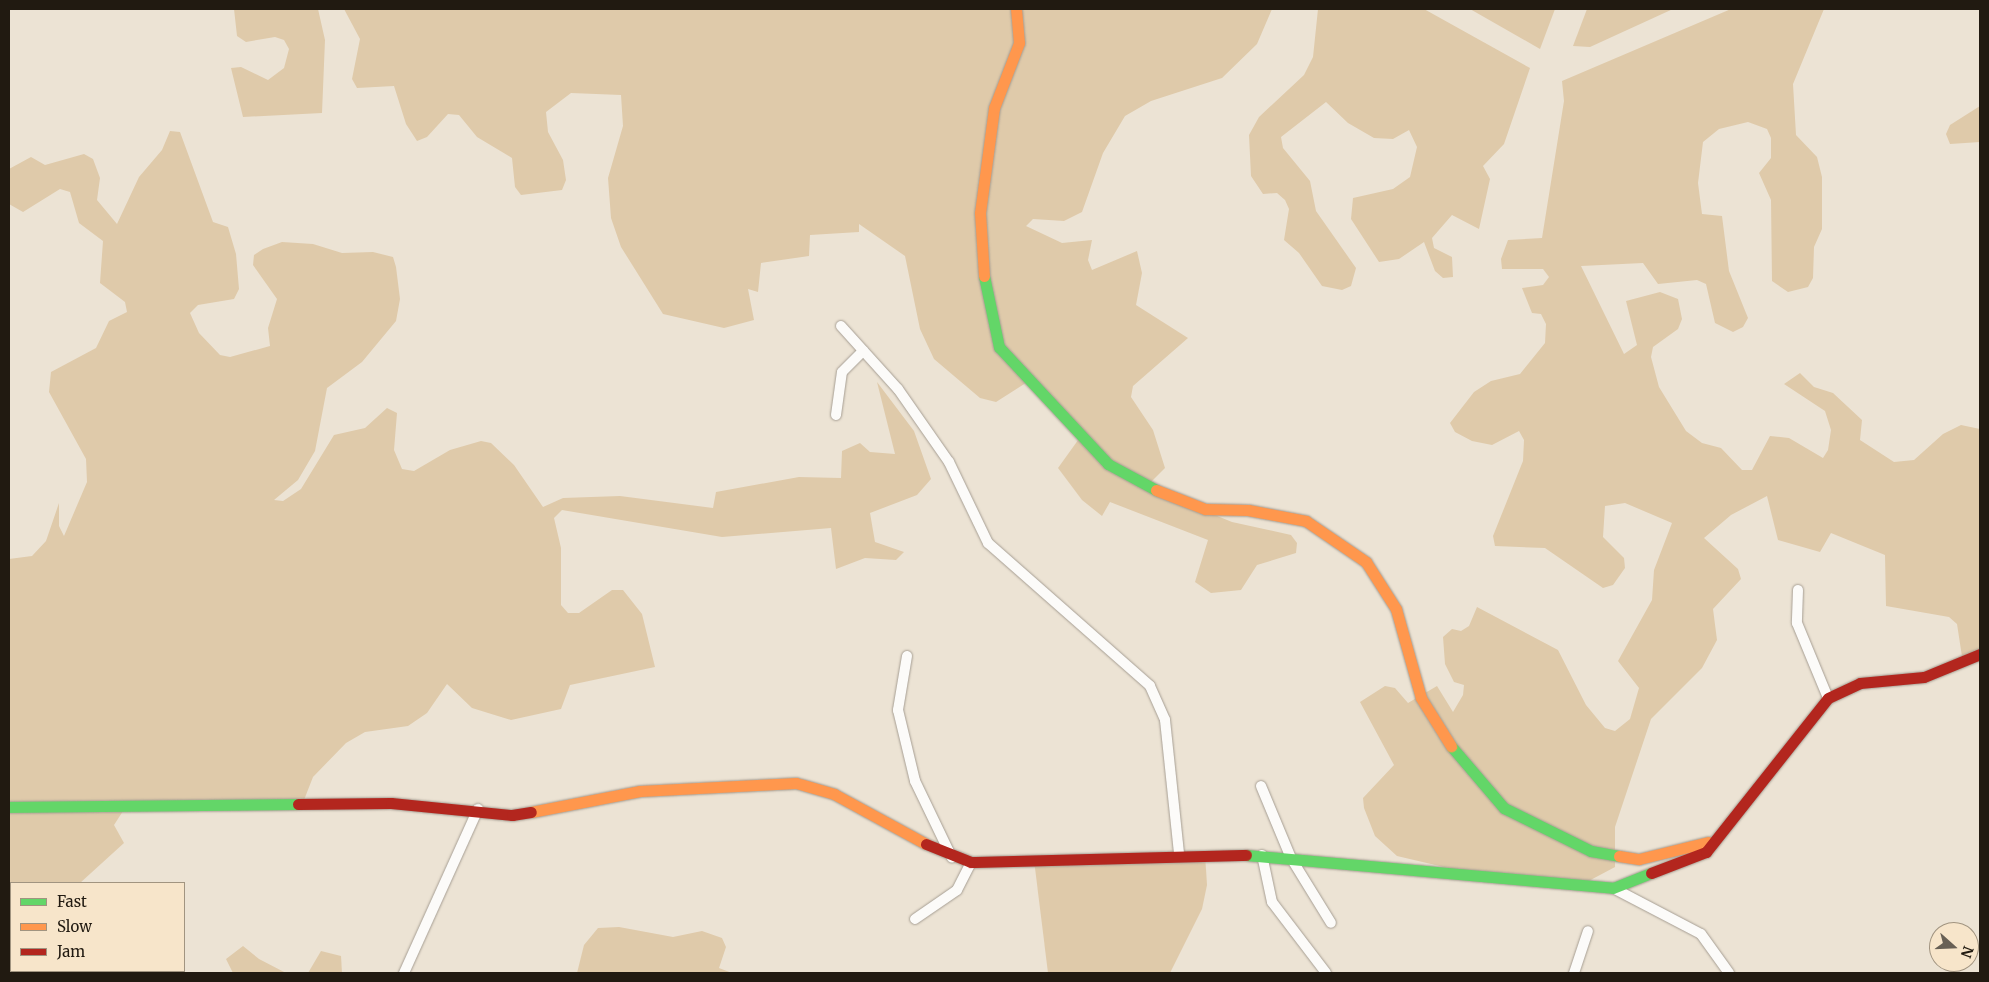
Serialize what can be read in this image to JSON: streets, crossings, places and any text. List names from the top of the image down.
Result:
{
  "legend": ["Fast", "Slow", "Jam"],
  "north": "right"
}
